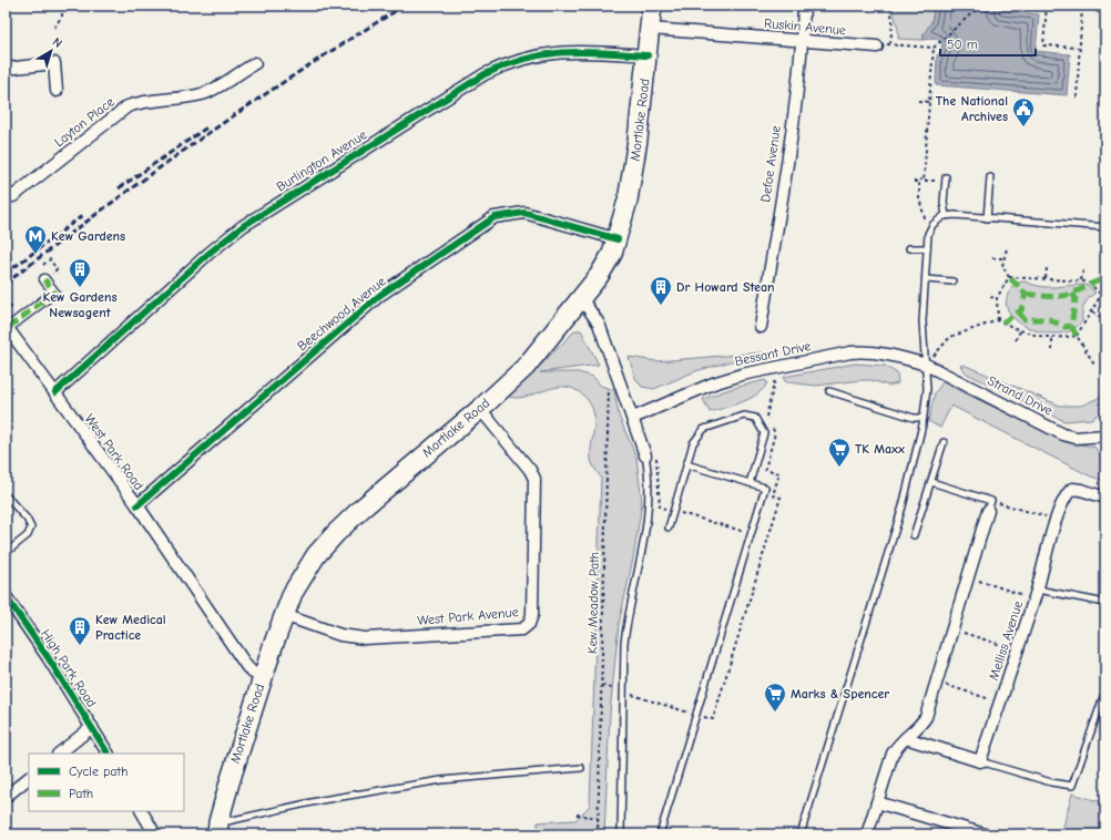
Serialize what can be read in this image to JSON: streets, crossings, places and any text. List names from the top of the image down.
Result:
{
  "streets": {
    "highway": ["Mortlake Road"],
    "street": [
      "Ruskin Avenue",
      "Layton Place",
      "Burlington Avenue",
      "Defoe Avenue",
      "Beechwood Avenue",
      "Bessant Drive",
      "Strand Drive",
      "West Park Road",
      "West Park Avenue",
      "Melliss Avenue",
      "High Park Road"
    ],
    "path": ["Kew Meadow Path"]
  },
  "crossings": [
    ["Ruskin Avenue", "Mortlake Road"],
    ["Ruskin Avenue", "Defoe Avenue"],
    ["Mortlake Road", "Burlington Avenue"],
    ["Mortlake Road", "Beechwood Avenue"],
    ["Mortlake Road", "West Park Road"],
    ["Mortlake Road", "West Park Avenue"],
    ["Burlington Avenue", "West Park Road"],
    ["Beechwood Avenue", "West Park Road"],
    ["Bessant Drive", "Strand Drive"]
  ],
  "places": {
    "public building": ["The National Archives"],
    "metro station": ["Kew Gardens"],
    "building": ["Kew Gardens Newsagent", "Dr Howard Stean", "Kew Medical Practice"],
    "supermarket": ["TK Maxx", "Marks & Spencer"]
  },
  "legend": ["Cycle path", "Path"],
  "scale_bar": "50 m",
  "north": "top right"
}
